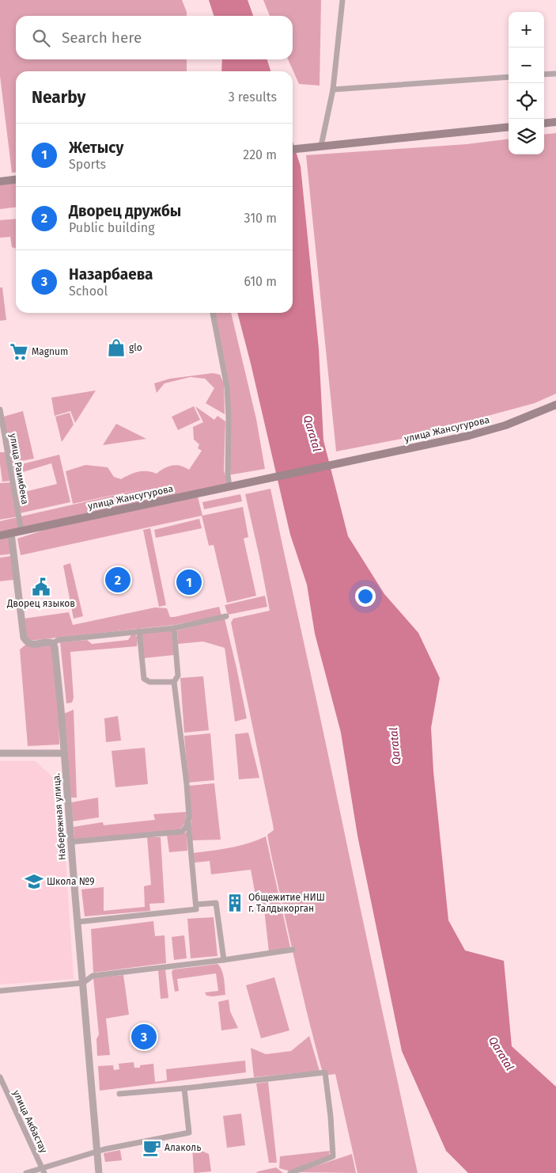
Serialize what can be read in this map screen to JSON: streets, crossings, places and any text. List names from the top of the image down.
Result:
{
  "streets": {
    "main road": ["улица Жансугурова"],
    "street": ["улица Раимбека", "Набережная улица.", "улица Акбастау"]
  },
  "crossings": [
    ["улица Жансугурова", "улица Раимбека"]
  ],
  "water": ["Qaratal"],
  "places": {
    "shop": ["glo"],
    "supermarket": ["Magnum"],
    "public building": ["Дворец языков"],
    "school or university": ["Школа №9"],
    "building": ["Общежитие НИШ г. Талдыкорган"],
    "cafe": ["Алаколь"]
  },
  "page": {
    "map_buttons": ["+", "−"],
    "search": "Search here",
    "heading": ["Nearby", "3 results"],
    "list": [
      {
        "mark": "1",
        "name": "Жетысу",
        "note": "Sports",
        "value": "220 m"
      },
      {
        "mark": "2",
        "name": "Дворец дружбы",
        "note": "Public building",
        "value": "310 m"
      },
      {
        "mark": "3",
        "name": "Назарбаева",
        "note": "School",
        "value": "610 m"
      }
    ],
    "pins": ["2", "1", "3"]
  }
}
